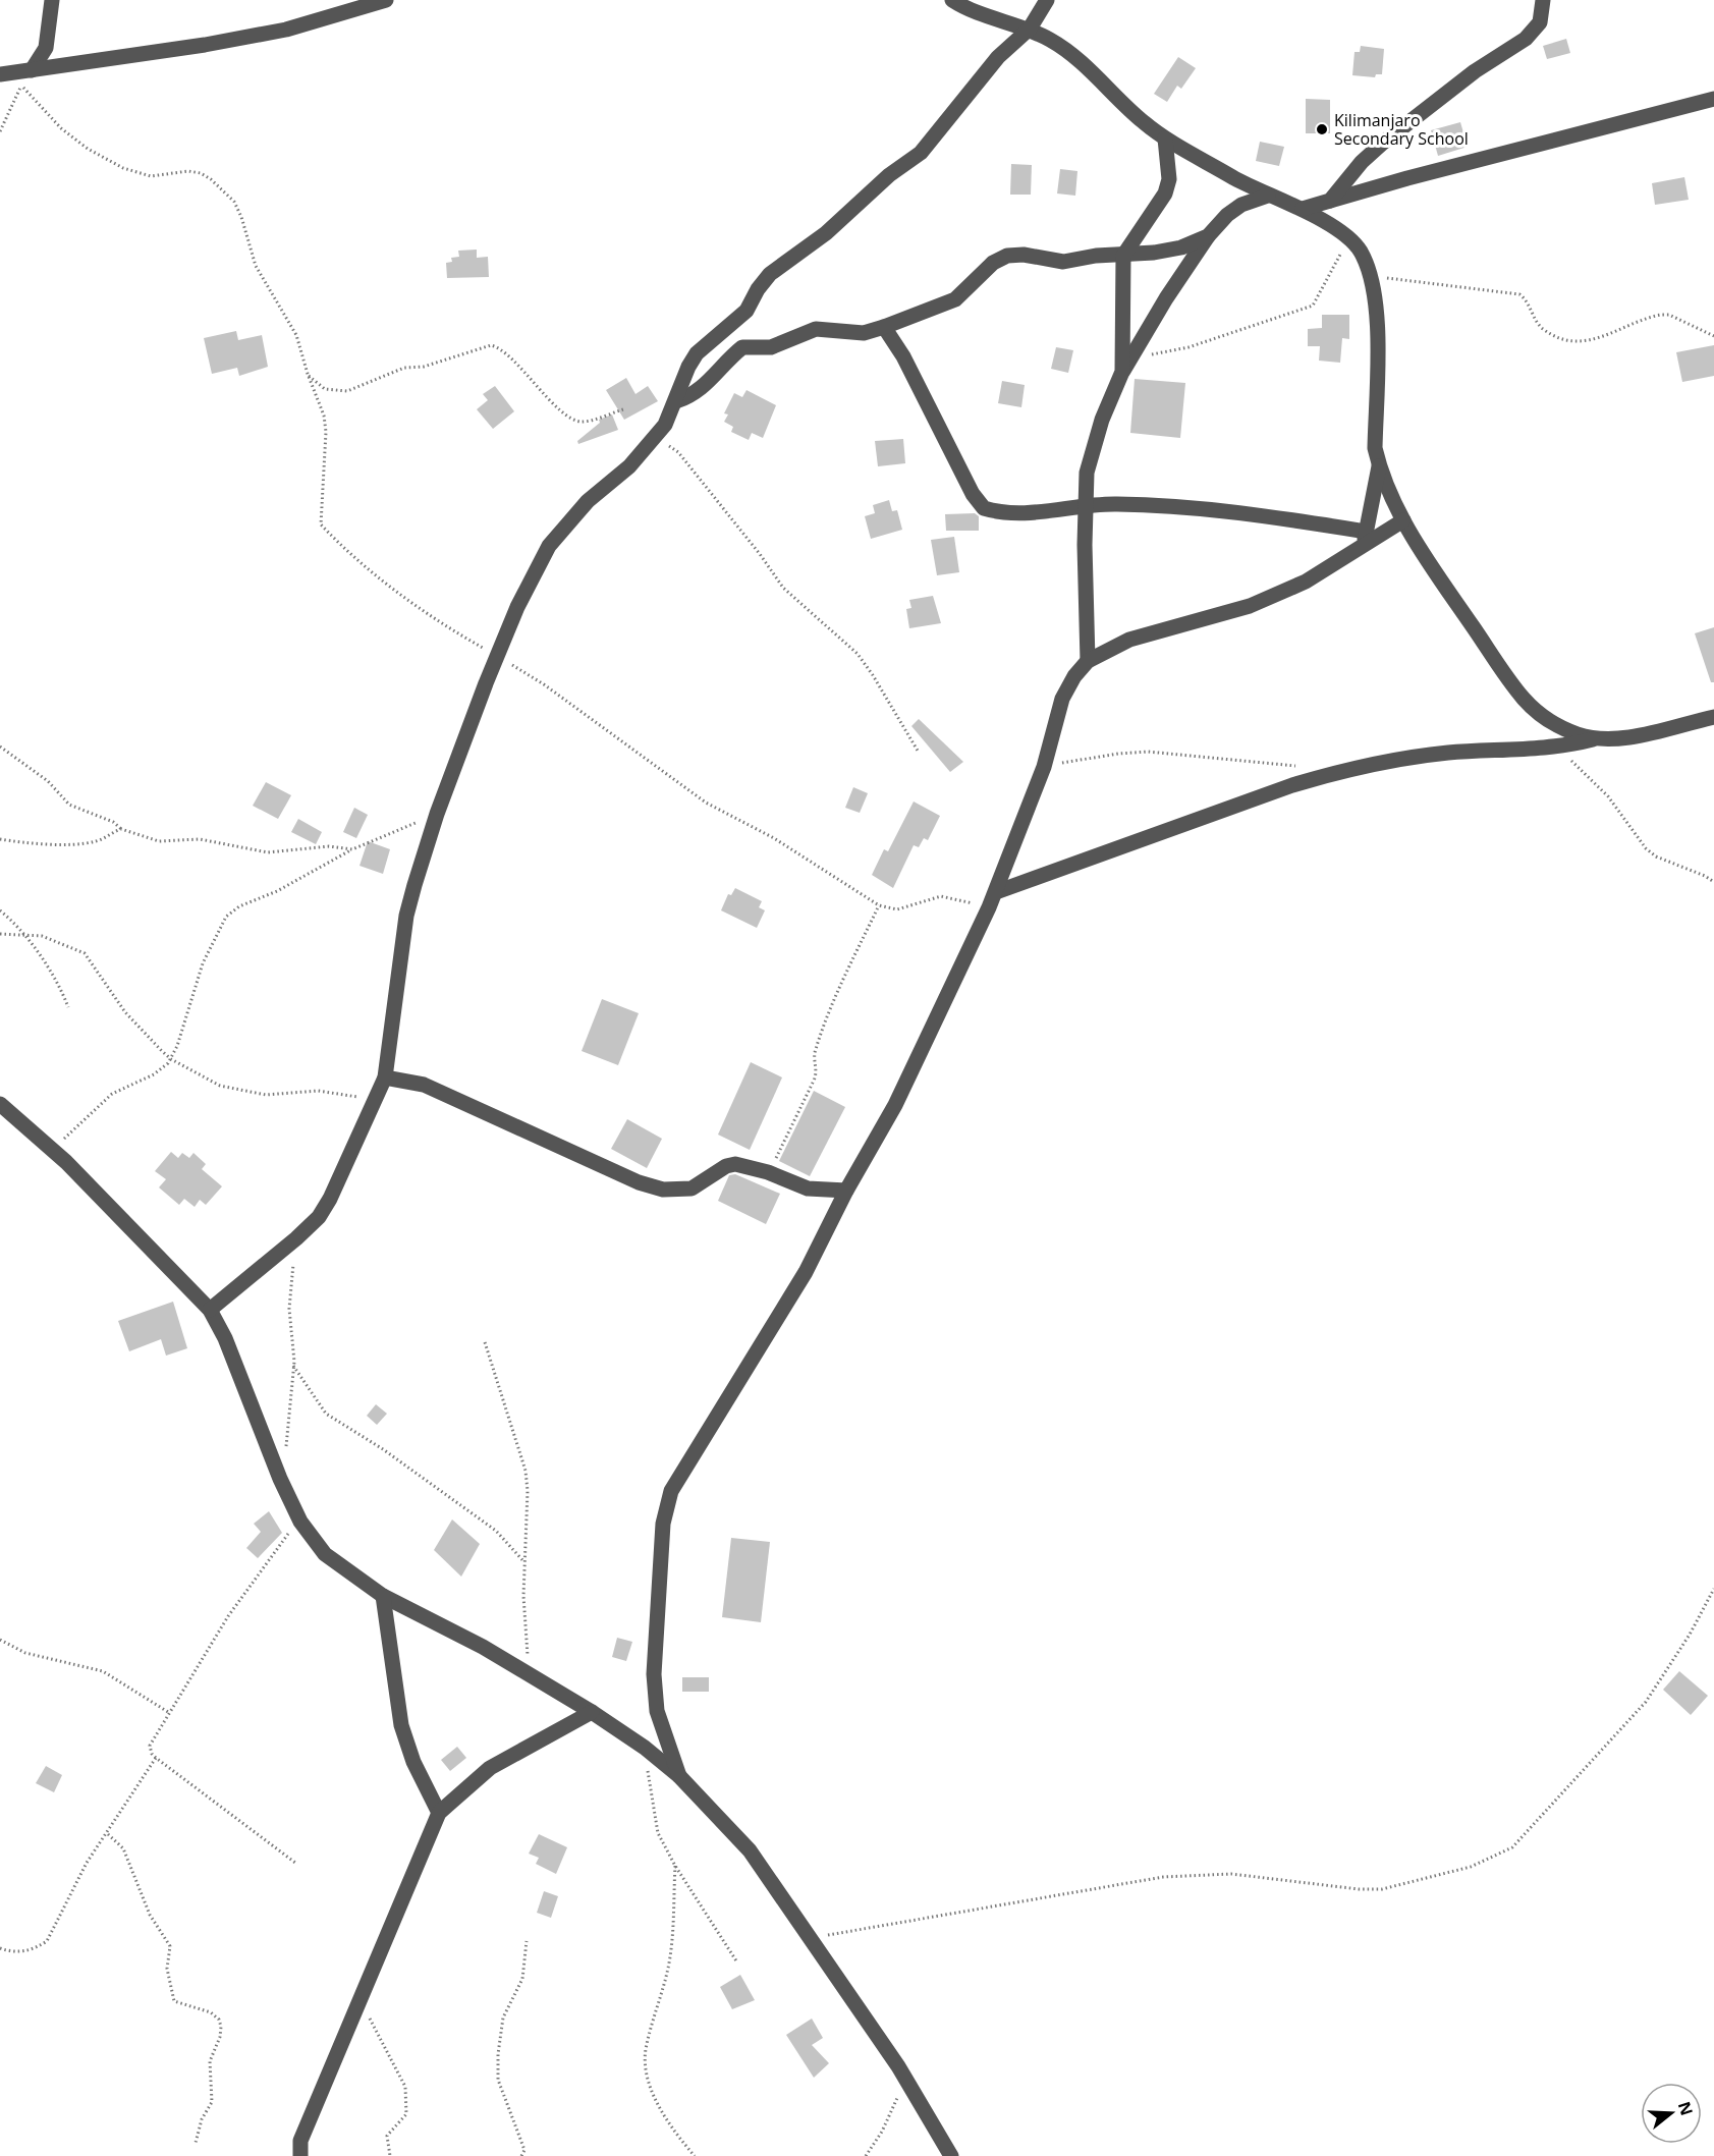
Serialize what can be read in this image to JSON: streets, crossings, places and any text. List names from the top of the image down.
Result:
{
  "places": ["Kilimanjaro Secondary School"],
  "north": "right"
}
